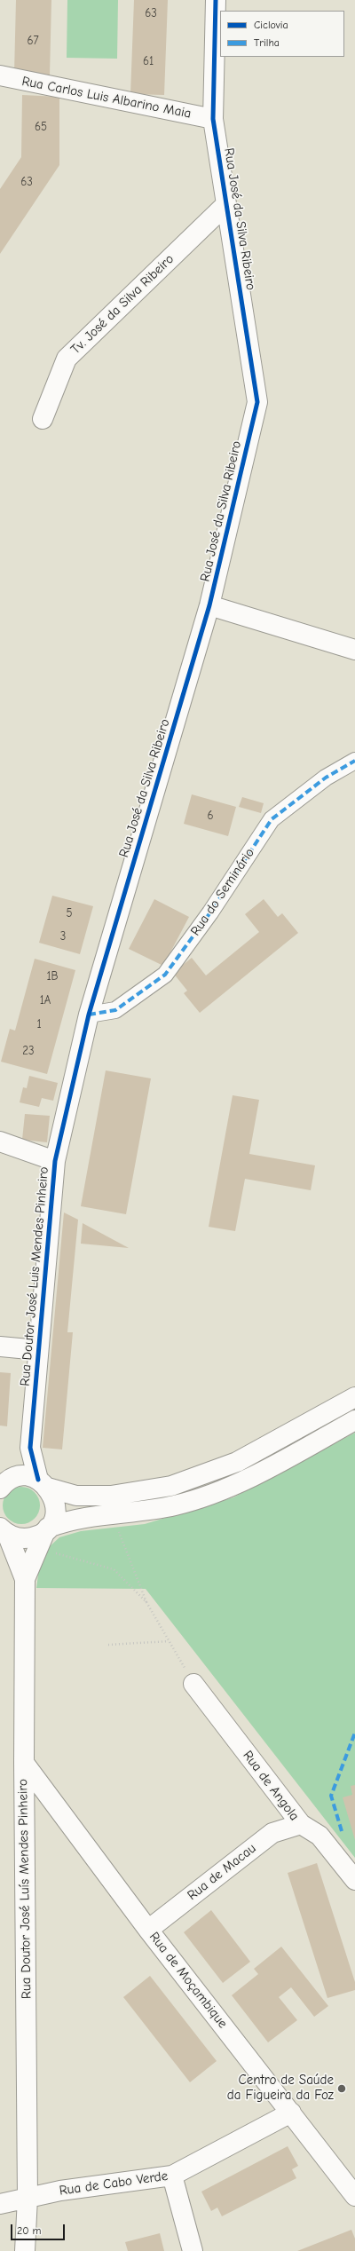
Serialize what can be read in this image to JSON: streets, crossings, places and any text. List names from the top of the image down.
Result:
{
  "streets": {
    "street": [
      "Rua Carlos Luis Albarino Maia",
      "Rua José da Silva Ribeiro",
      "Tv. José da Silva Ribeiro",
      "Rua do Seminário",
      "Rua Doutor José Luis Mendes Pinheiro",
      "Rua de Angola",
      "Rua de Macau",
      "Rua Doutor José Luís Mendes Pinheiro",
      "Rua de Moçambique",
      "Rua de Cabo Verde"
    ]
  },
  "crossings": [
    ["Rua Carlos Luis Albarino Maia", "Rua José da Silva Ribeiro"],
    ["Rua José da Silva Ribeiro", "Tv. José da Silva Ribeiro"],
    ["Rua José da Silva Ribeiro", "Rua do Seminário"],
    ["Rua José da Silva Ribeiro", "Rua Doutor José Luis Mendes Pinheiro"],
    ["Rua do Seminário", "Rua Doutor José Luis Mendes Pinheiro"],
    ["Rua Doutor José Luis Mendes Pinheiro", "Rua Doutor José Luís Mendes Pinheiro"],
    ["Rua de Angola", "Rua de Macau"],
    ["Rua de Macau", "Rua de Moçambique"],
    ["Rua Doutor José Luís Mendes Pinheiro", "Rua de Moçambique"],
    ["Rua Doutor José Luís Mendes Pinheiro", "Rua de Cabo Verde"],
    ["Rua de Moçambique", "Rua de Cabo Verde"]
  ],
  "places": ["Centro de Saúde da Figueira da Foz"],
  "house_numbers": [
    "63",
    "67",
    "61",
    "65",
    "63",
    "6",
    "5",
    "3",
    "1B",
    "1A",
    "1",
    "23"
  ],
  "legend": ["Ciclovia", "Trilha"],
  "scale_bar": "20 m"
}
